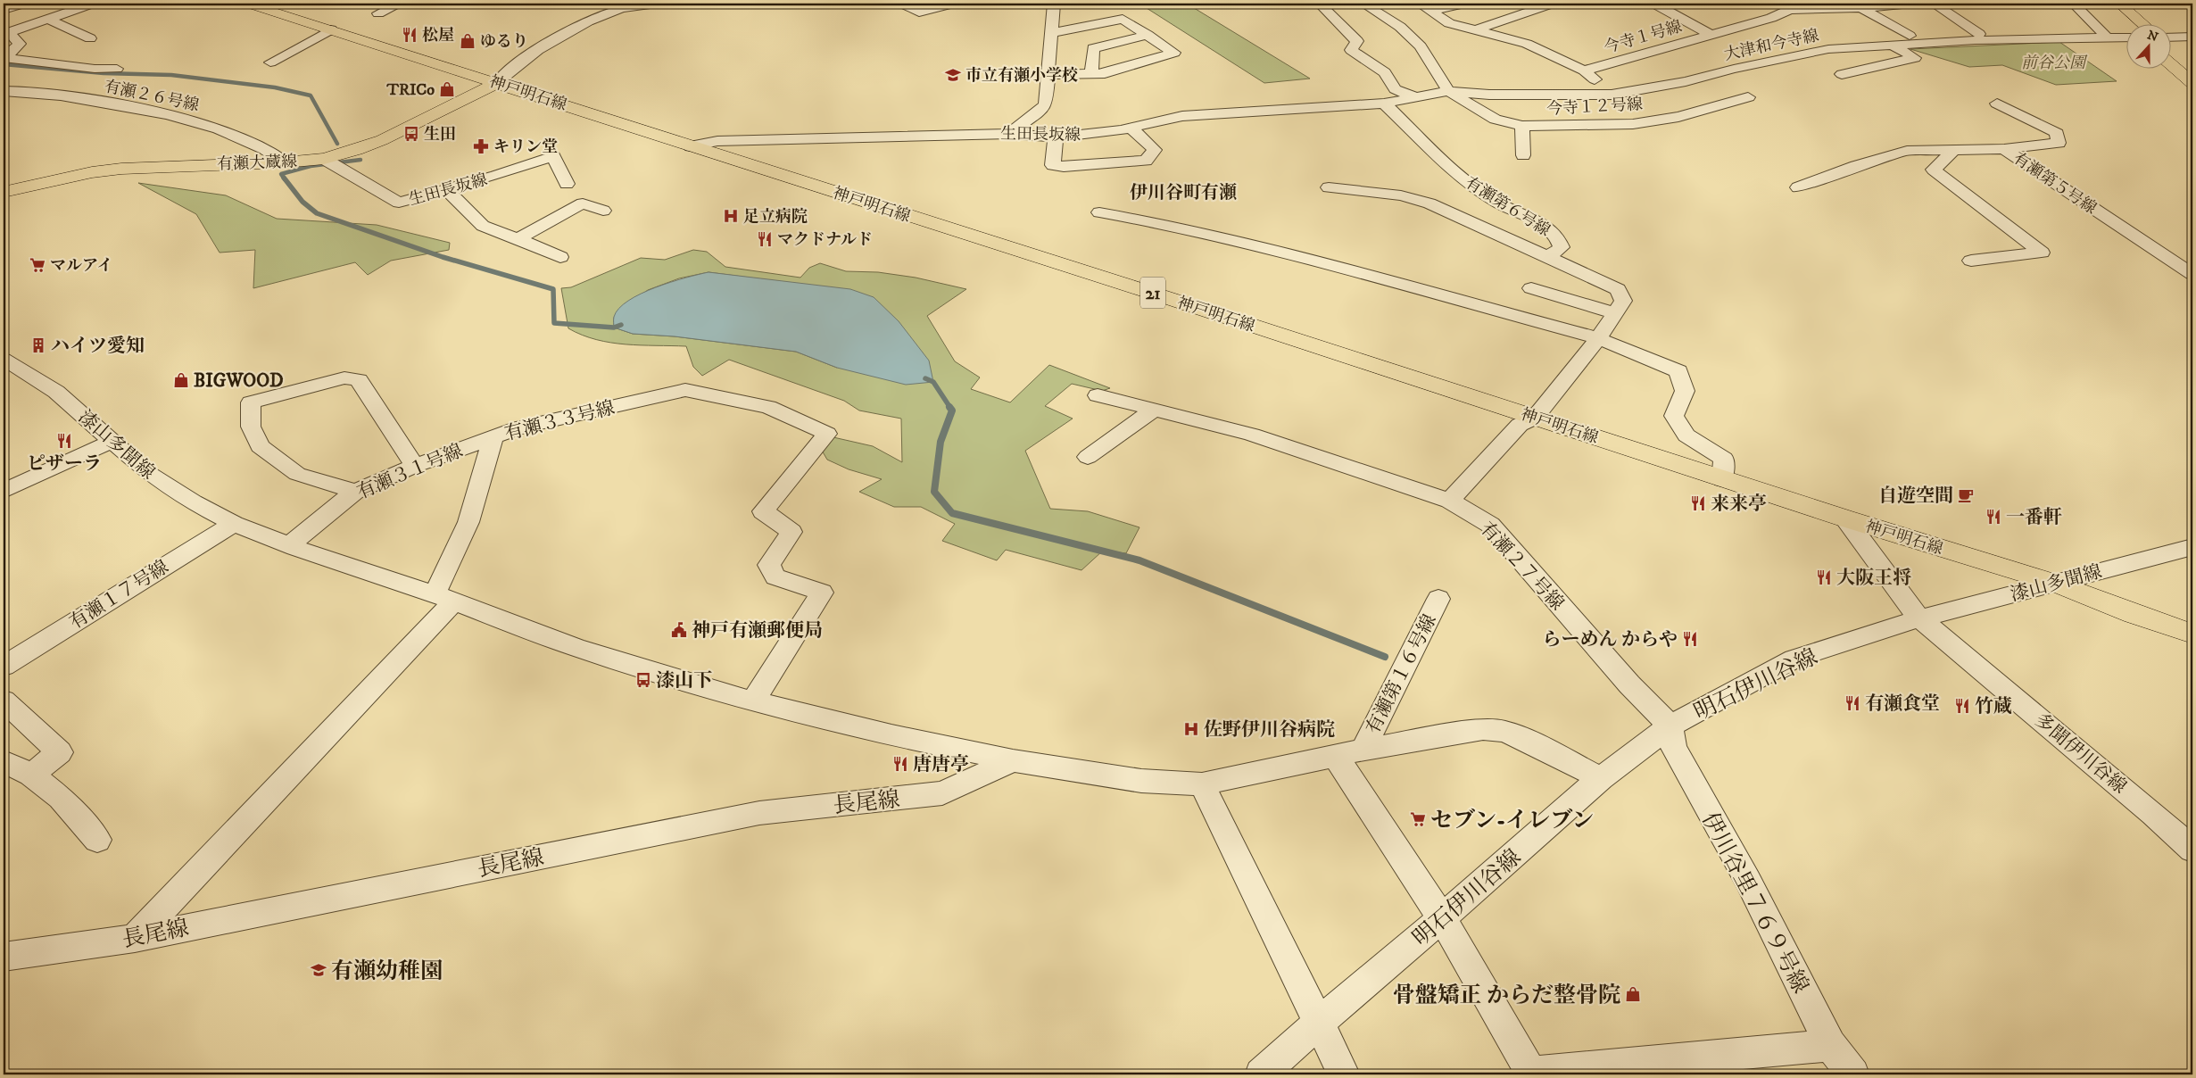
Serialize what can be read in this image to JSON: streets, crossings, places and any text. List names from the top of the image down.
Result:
{
  "streets": {
    "main road": ["神戸明石線", "有瀬大蔵線", "21"],
    "street": [
      "今寺１号線",
      "大津和今寺線",
      "有瀬２６号線",
      "今寺１２号線",
      "生田長坂線",
      "有瀬第５号線",
      "有瀬第６号線",
      "有瀬３３号線",
      "漆山多聞線",
      "有瀬３１号線",
      "有瀬２７号線",
      "有瀬１７号線",
      "有瀬第１６号線",
      "明石伊川谷線",
      "多聞伊川谷線",
      "長尾線",
      "伊川谷里７６９号線"
    ]
  },
  "crossings": [
    ["今寺１号線", "大津和今寺線"],
    ["大津和今寺線", "今寺１２号線"],
    ["大津和今寺線", "生田長坂線"],
    ["神戸明石線", "生田長坂線"],
    ["神戸明石線", "有瀬大蔵線"],
    ["神戸明石線", "漆山多聞線"],
    ["神戸明石線", "多聞伊川谷線"],
    ["有瀬２６号線", "有瀬大蔵線"],
    ["生田長坂線", "有瀬大蔵線"],
    ["生田長坂線", "有瀬第６号線"],
    ["有瀬３３号線", "漆山多聞線"],
    ["有瀬３３号線", "有瀬３１号線"],
    ["有瀬３３号線", "長尾線"],
    ["漆山多聞線", "有瀬３１号線"],
    ["漆山多聞線", "有瀬１７号線"],
    ["漆山多聞線", "有瀬第１６号線"],
    ["漆山多聞線", "明石伊川谷線"],
    ["漆山多聞線", "多聞伊川谷線"],
    ["漆山多聞線", "長尾線"],
    ["有瀬２７号線", "明石伊川谷線"],
    ["有瀬２７号線", "伊川谷里７６９号線"],
    ["明石伊川谷線", "多聞伊川谷線"],
    ["明石伊川谷線", "伊川谷里７６９号線"]
  ],
  "districts": ["伊川谷町有瀬"],
  "parks": ["前谷公園"],
  "places": {
    "restaurant": [
      "松屋",
      "マクドナルド",
      "ピザーラ",
      "来来亭",
      "一番軒",
      "大阪王将",
      "らーめん からや",
      "有瀬食堂",
      "竹蔵",
      "唐唐亭"
    ],
    "shop": [
      "ゆるり",
      "TRICo",
      "BIGWOOD",
      "骨盤矯正 からだ整骨院"
    ],
    "school or university": ["市立有瀬小学校", "有瀬幼稚園"],
    "bus stop": ["生田", "漆山下"],
    "pharmacy": ["キリン堂"],
    "hospital": ["足立病院", "佐野伊川谷病院"],
    "supermarket": ["マルアイ", "セブン-イレブン"],
    "building": ["ハイツ愛知"],
    "cafe": ["自遊空間"],
    "public building": ["神戸有瀬郵便局"]
  },
  "north": "top"
}
